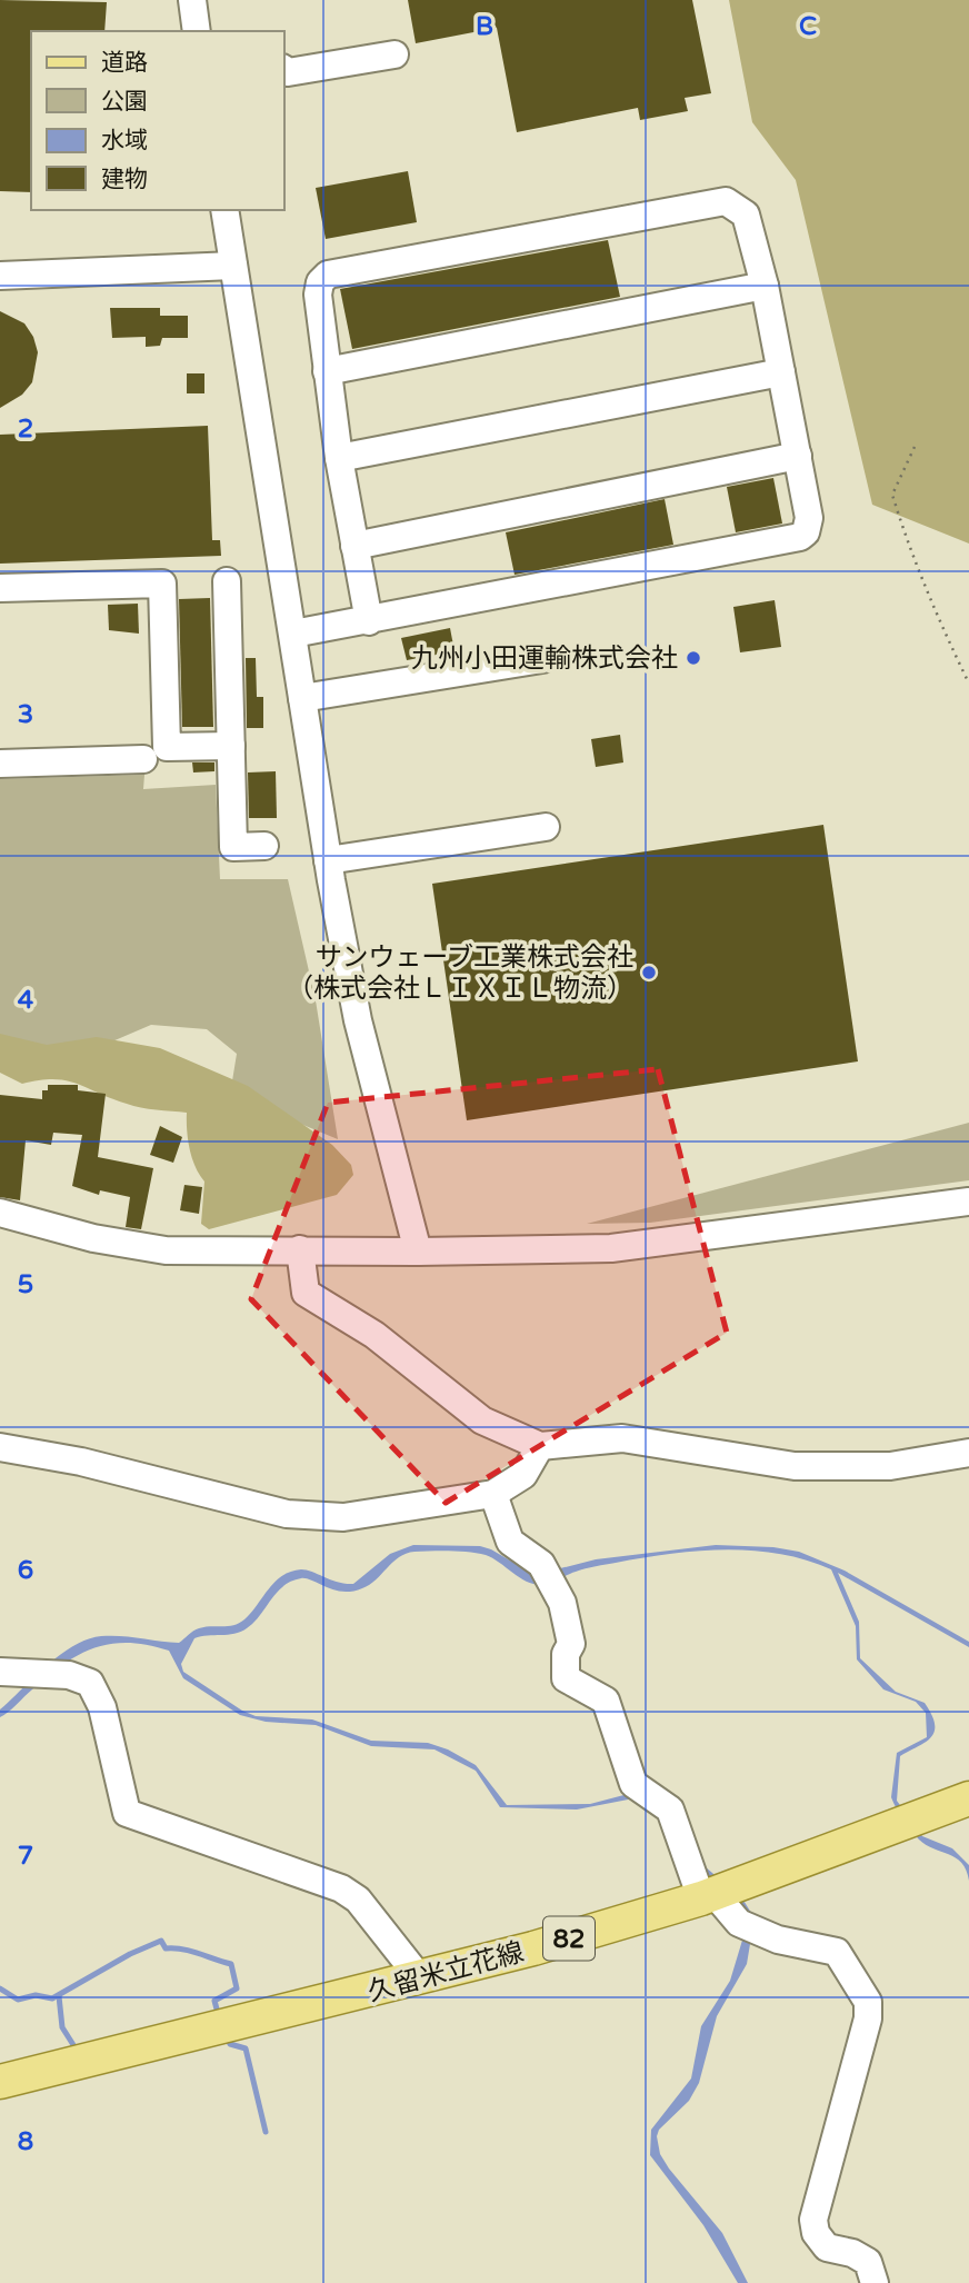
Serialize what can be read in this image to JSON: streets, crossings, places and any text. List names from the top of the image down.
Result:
{
  "streets": {
    "main road": ["82", "久留米立花線"]
  },
  "places": ["九州小田運輸株式会社", "サンウェーブ工業株式会社 （株式会社ＬＩＸＩＬ物流）"],
  "legend": [
    "道路",
    "公園",
    "水域",
    "建物"
  ],
  "grid": {
    "columns": ["B", "C"],
    "rows": [
      "2",
      "3",
      "4",
      "5",
      "6",
      "7",
      "8"
    ]
  }
}
